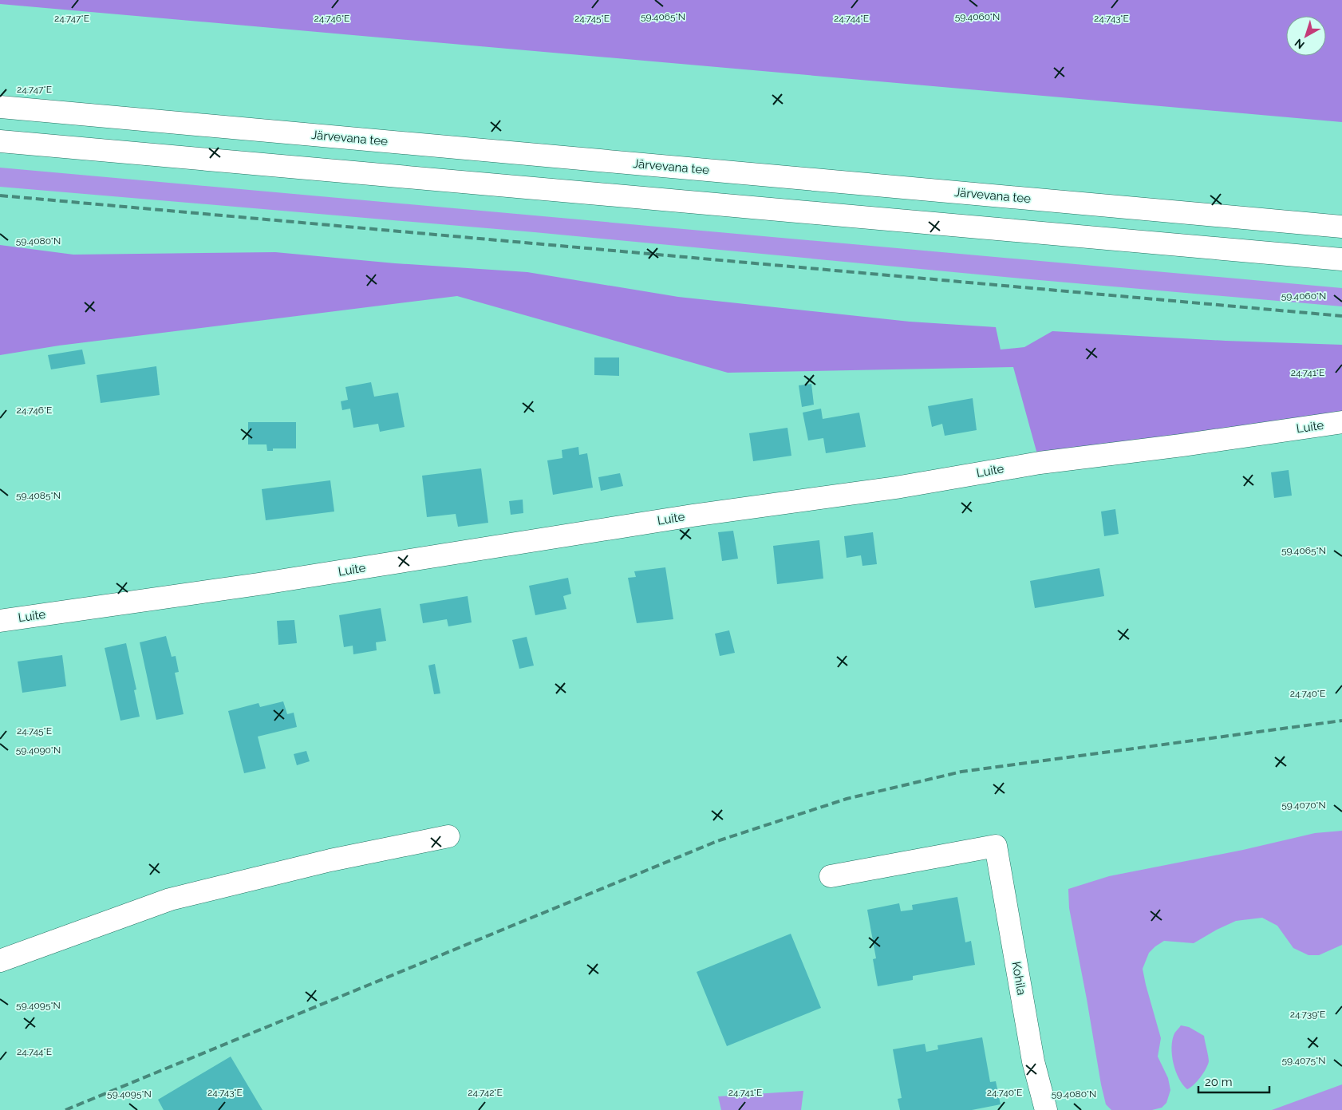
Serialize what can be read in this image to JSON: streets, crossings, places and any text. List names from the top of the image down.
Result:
{
  "streets": {
    "main road": ["Järvevana tee", "Luite", "Kohila"]
  },
  "scale_bar": "20 m",
  "north": "bottom left",
  "coordinates": [
    "59.4065°N",
    "59.4060°N",
    "24.747°E",
    "24.746°E",
    "24.745°E",
    "24.744°E",
    "24.743°E",
    "59.4080°N",
    "24.741°E",
    "59.4085°N",
    "24.740°E",
    "59.4090°N",
    "59.4070°N",
    "59.4095°N",
    "24.739°E",
    "59.4075°N",
    "24.742°E"
  ]
}
